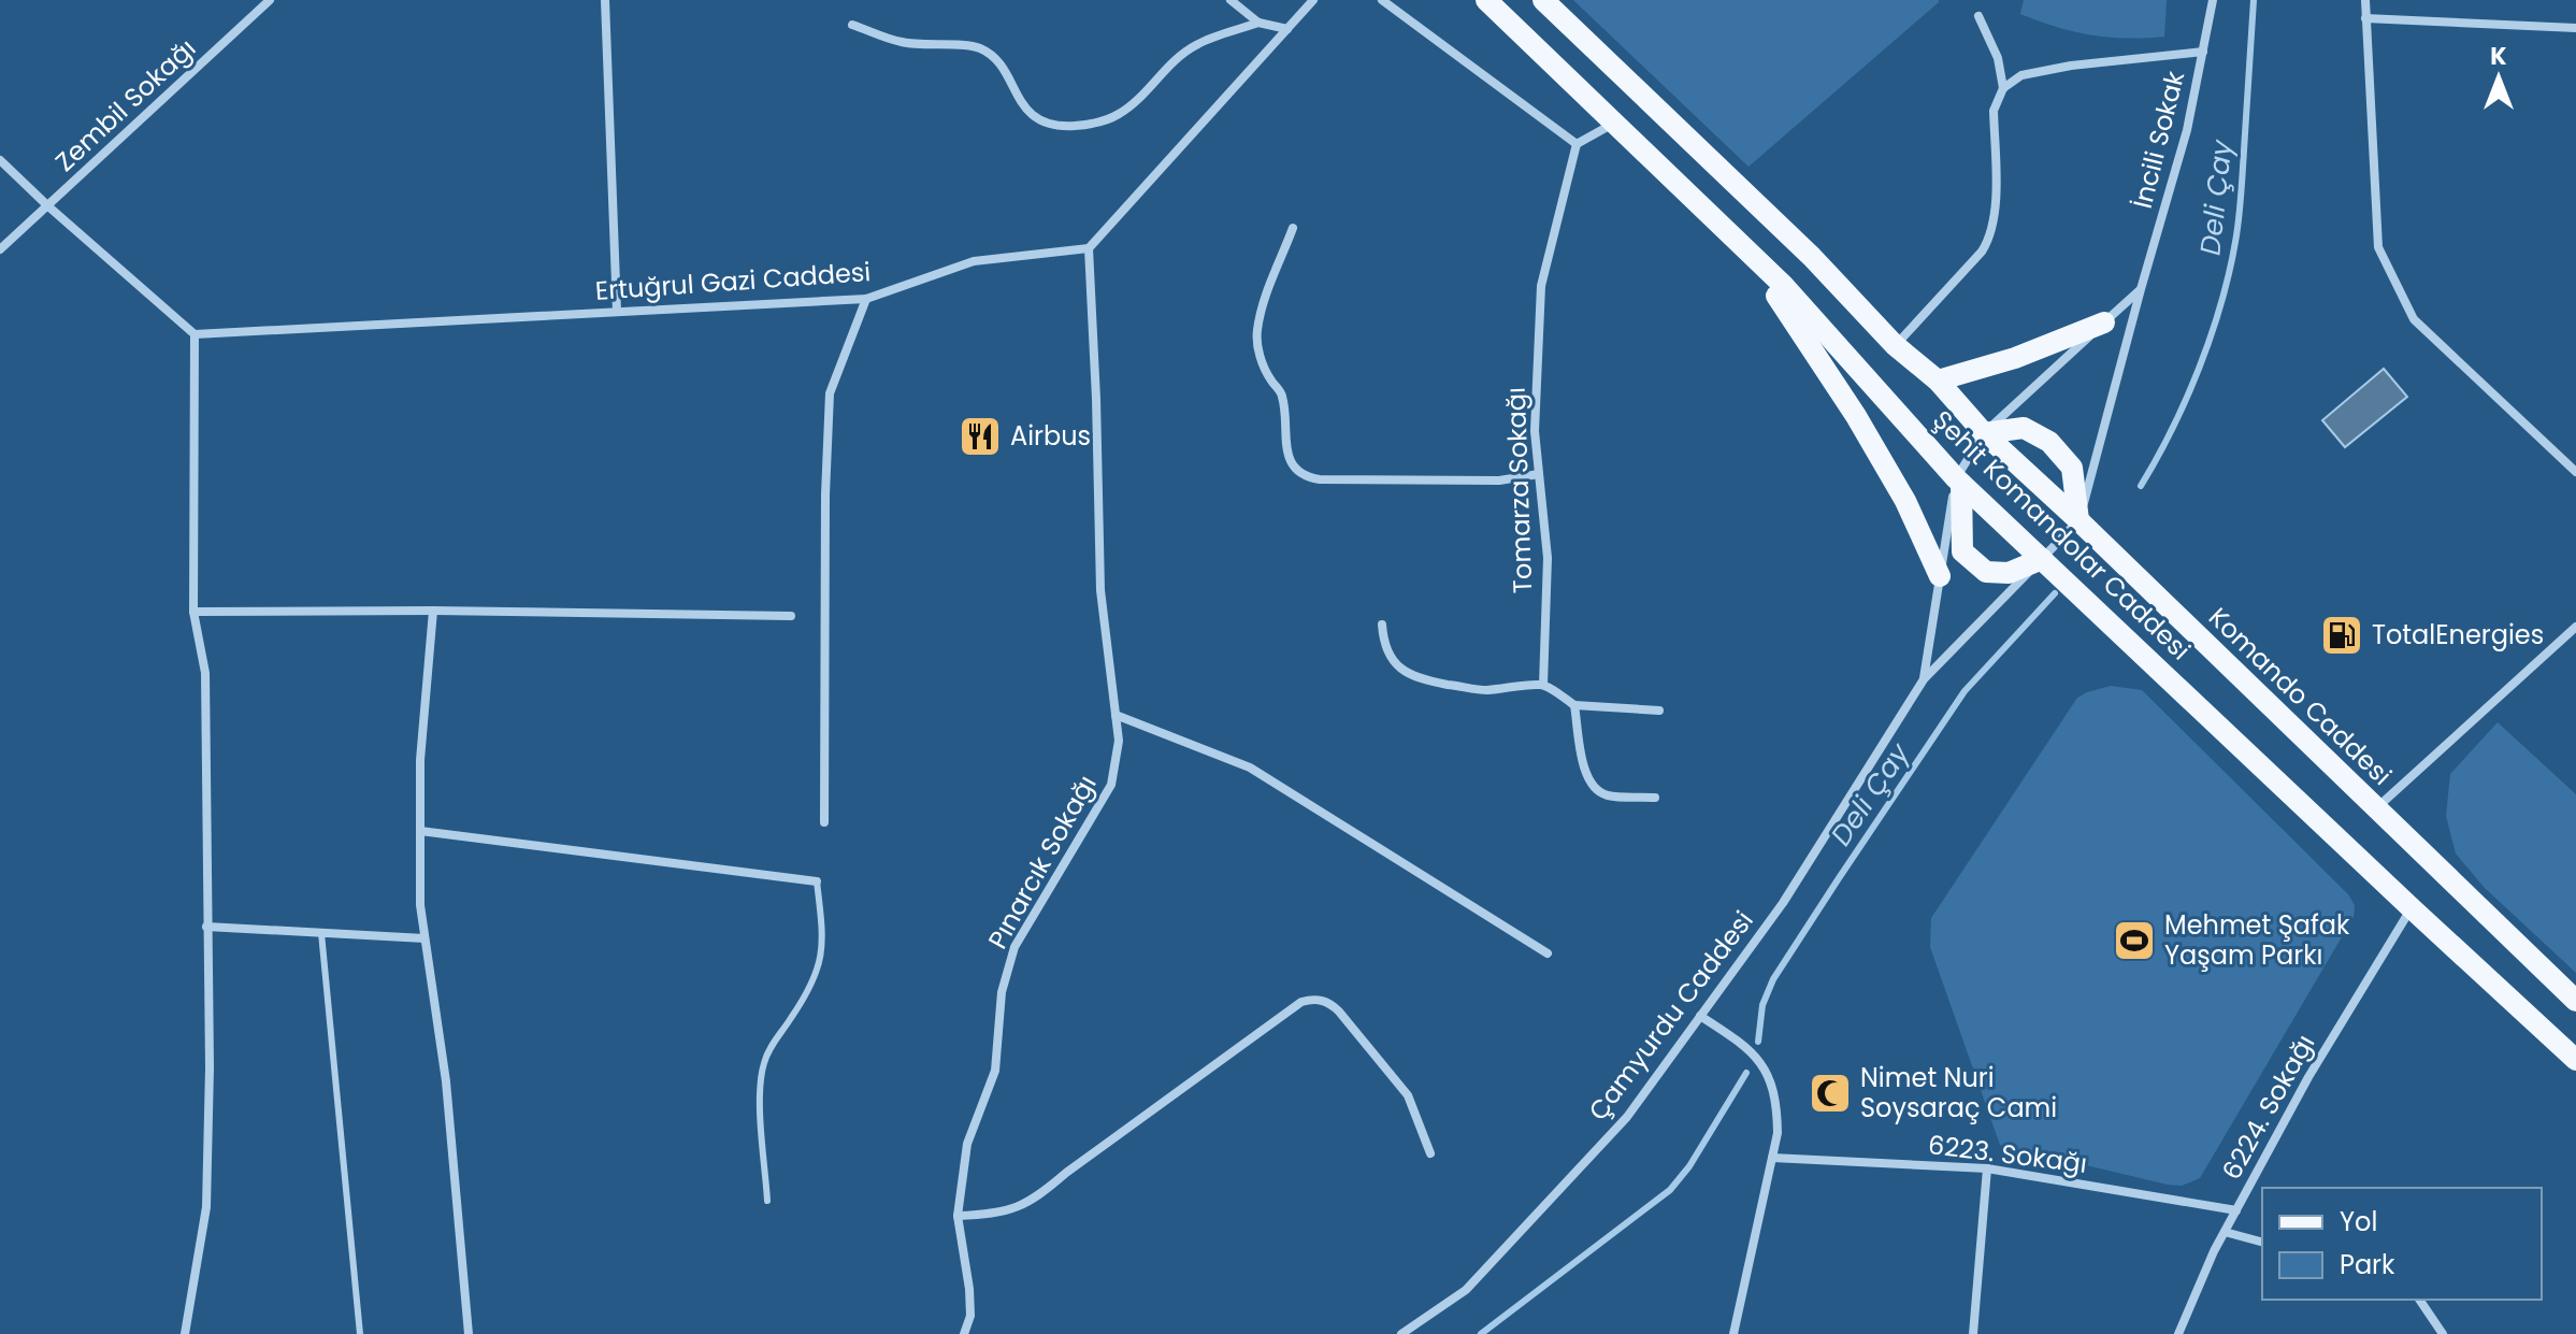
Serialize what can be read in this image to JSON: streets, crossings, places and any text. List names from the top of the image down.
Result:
{
  "streets": {
    "main road": ["Şehit Komandolar Caddesi", "Komando Caddesi"],
    "street": [
      "Zembil Sokağı",
      "İncili Sokak",
      "Ertuğrul Gazi Caddesi",
      "Tomarza Sokağı",
      "Pınarcık Sokağı",
      "Çamyurdu Caddesi",
      "6224. Sokağı",
      "6223. Sokağı"
    ]
  },
  "crossings": [
    ["İncili Sokak", "Komando Caddesi"],
    ["İncili Sokak", "Çamyurdu Caddesi"],
    ["Ertuğrul Gazi Caddesi", "Pınarcık Sokağı"],
    ["Şehit Komandolar Caddesi", "Komando Caddesi"],
    ["Şehit Komandolar Caddesi", "Çamyurdu Caddesi"],
    ["Şehit Komandolar Caddesi", "6224. Sokağı"],
    ["Komando Caddesi", "Çamyurdu Caddesi"],
    ["6224. Sokağı", "6223. Sokağı"]
  ],
  "water": ["Deli Çay"],
  "places": {
    "restaurant": ["Airbus"],
    "fuel station": ["TotalEnergies"],
    "sports": ["Mehmet Şafak Yaşam Parkı"],
    "mosque": ["Nimet Nuri Soysaraç Cami"]
  },
  "legend": ["Yol", "Park"],
  "north": "top"
}
